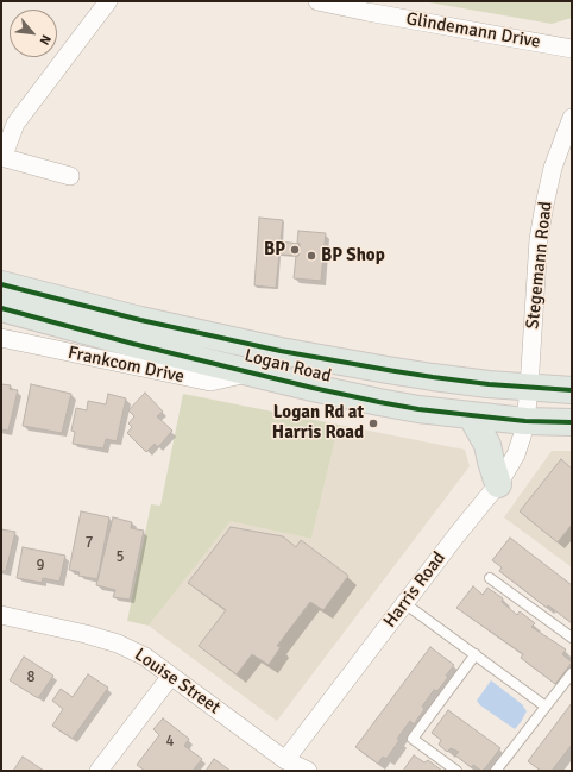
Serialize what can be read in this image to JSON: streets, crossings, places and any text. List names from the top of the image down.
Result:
{
  "streets": {
    "main road": ["Logan Road"],
    "street": [
      "Glindemann Drive",
      "Stegemann Road",
      "Frankcom Drive",
      "Harris Road",
      "Louise Street"
    ]
  },
  "crossings": [
    ["Stegemann Road", "Logan Road"],
    ["Stegemann Road", "Harris Road"],
    ["Frankcom Drive", "Logan Road"],
    ["Logan Road", "Harris Road"],
    ["Harris Road", "Louise Street"]
  ],
  "places": ["BP", "BP Shop", "Logan Rd at Harris Road"],
  "house_numbers": [
    "7",
    "5",
    "9",
    "8",
    "4"
  ],
  "north": "bottom right"
}
